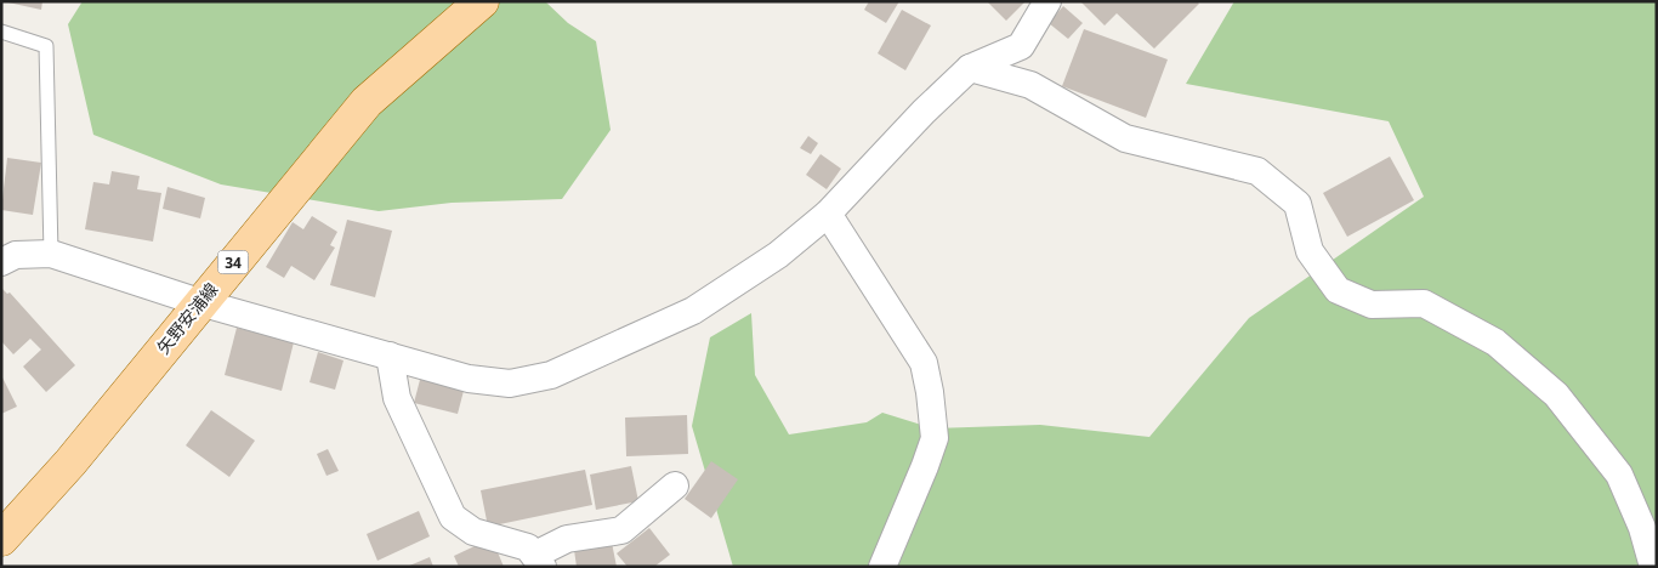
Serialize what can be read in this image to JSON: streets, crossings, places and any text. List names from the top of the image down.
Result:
{
  "streets": {
    "main road": ["34", "矢野安浦線"]
  }
}
